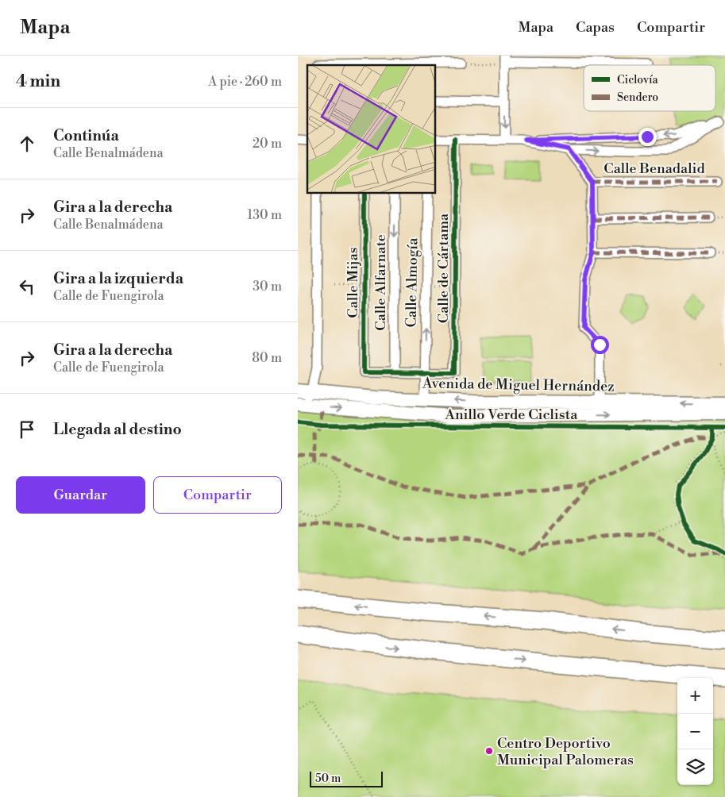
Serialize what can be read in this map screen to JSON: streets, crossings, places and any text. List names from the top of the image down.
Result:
{
  "streets": {
    "street": [
      "Calle Benadalid",
      "Calle de Cártama",
      "Calle Mijas",
      "Calle Alfarnate",
      "Calle Almogía",
      "Avenida de Miguel Hernández"
    ],
    "cycle path": ["Anillo Verde Ciclista"]
  },
  "crossings": [
    ["Calle de Cártama", "Calle Almogía"],
    ["Calle Mijas", "Calle Alfarnate"],
    ["Calle Almogía", "Avenida de Miguel Hernández"]
  ],
  "one_way": ["Calle Almogía"],
  "places": ["Centro Deportivo Municipal Palomeras"],
  "legend": ["Ciclovía", "Sendero"],
  "scale_bar": "50 m",
  "page": {
    "header": "Mapa",
    "nav": ["Mapa", "Capas", "Compartir"],
    "heading": ["4 min", "A pie · 260 m"],
    "list": [
      ["Continúa", "Calle Benalmádena", "20 m"],
      ["Gira a la derecha", "Calle Benalmádena", "130 m"],
      ["Gira a la izquierda", "Calle de Fuengirola", "30 m"],
      ["Gira a la derecha", "Calle de Fuengirola", "80 m"],
      "Llegada al destino"
    ],
    "buttons": ["Guardar", "Compartir"],
    "map_buttons": ["+", "−"],
    "scale": "50 m"
  }
}
